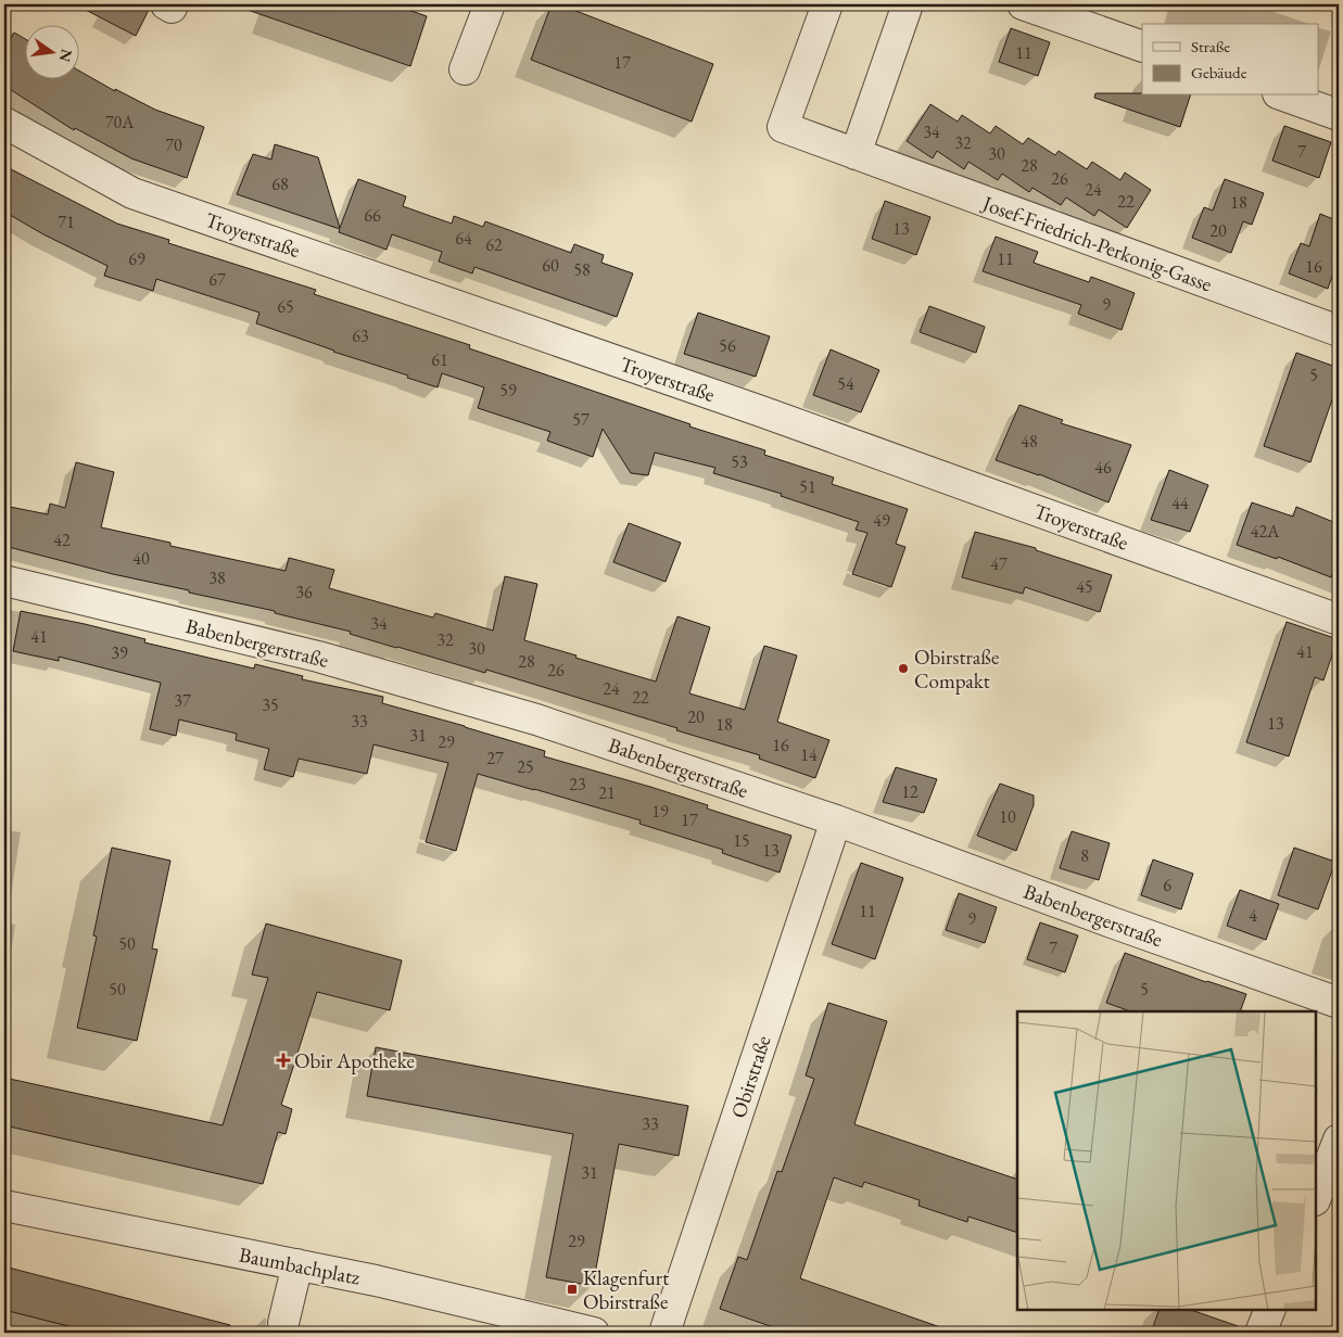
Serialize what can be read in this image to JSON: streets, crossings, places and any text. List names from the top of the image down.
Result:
{
  "streets": {
    "street": [
      "Troyerstraße",
      "Josef-Friedrich-Perkonig-Gasse",
      "Babenbergerstraße",
      "Obirstraße",
      "Baumbachplatz"
    ]
  },
  "crossings": [
    ["Babenbergerstraße", "Obirstraße"]
  ],
  "places": {
    "other": ["Obirstraße Compakt"],
    "health": ["Obir Apotheke"],
    "transit": ["Klagenfurt Obirstraße"]
  },
  "house_numbers": [
    "11",
    "17",
    "70A",
    "34",
    "32",
    "70",
    "7",
    "30",
    "28",
    "26",
    "68",
    "24",
    "22",
    "18",
    "66",
    "71",
    "13",
    "20",
    "64",
    "62",
    "69",
    "11",
    "60",
    "16",
    "58",
    "67",
    "9",
    "65",
    "63",
    "56",
    "61",
    "5",
    "54",
    "59",
    "57",
    "48",
    "53",
    "46",
    "51",
    "44",
    "49",
    "42A",
    "42",
    "40",
    "47",
    "38",
    "45",
    "36",
    "34",
    "41",
    "32",
    "30",
    "41",
    "39",
    "28",
    "26",
    "24",
    "22",
    "37",
    "35",
    "20",
    "33",
    "13",
    "18",
    "31",
    "29",
    "16",
    "14",
    "27",
    "25",
    "23",
    "12",
    "21",
    "19",
    "10",
    "17",
    "15",
    "13",
    "8",
    "6",
    "11",
    "4",
    "9",
    "50",
    "7",
    "50",
    "5",
    "33",
    "31",
    "29"
  ],
  "legend": ["Straße", "Gebäude"],
  "north": "right"
}
